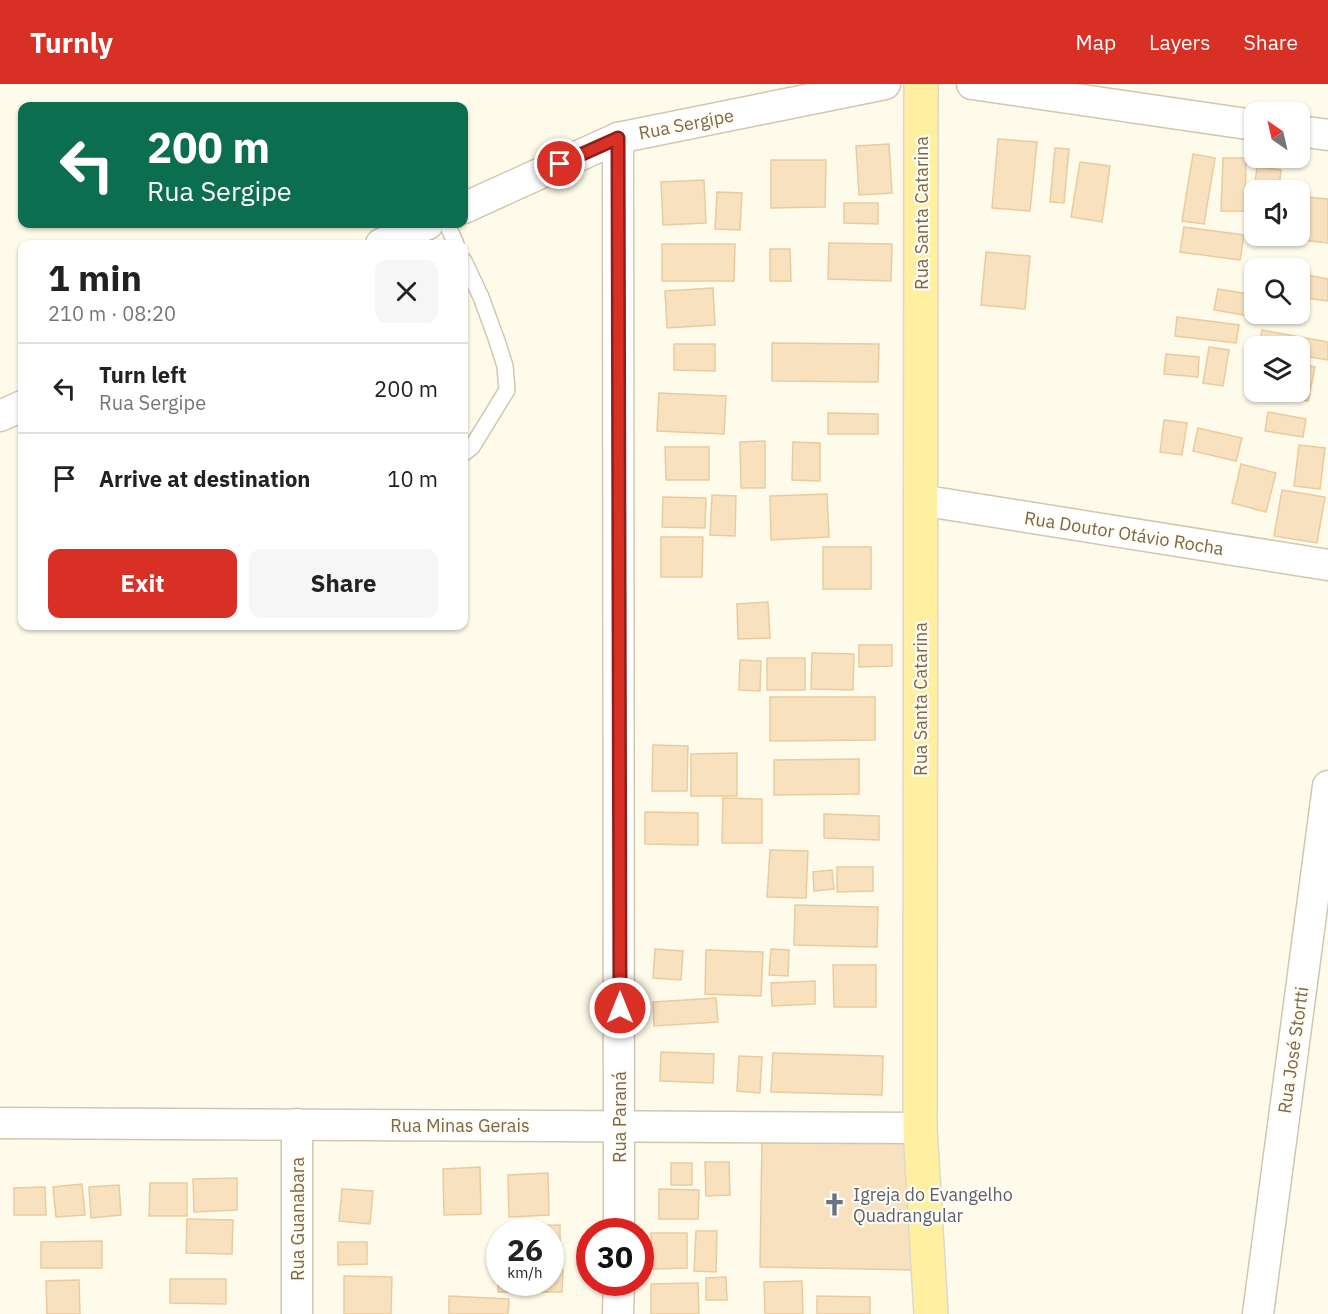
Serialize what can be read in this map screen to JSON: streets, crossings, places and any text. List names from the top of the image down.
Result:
{
  "streets": {
    "main road": ["Rua Santa Catarina"],
    "street": [
      "Rua Sergipe",
      "Rua Doutor Otávio Rocha",
      "Rua José Stortti",
      "Rua Paraná",
      "Rua Minas Gerais",
      "Rua Guanabara"
    ]
  },
  "crossings": [
    ["Rua Sergipe", "Rua Paraná"],
    ["Rua Santa Catarina", "Rua Doutor Otávio Rocha"],
    ["Rua Santa Catarina", "Rua Minas Gerais"],
    ["Rua Paraná", "Rua Minas Gerais"],
    ["Rua Minas Gerais", "Rua Guanabara"]
  ],
  "places": {
    "church": ["Igreja do Evangelho Quadrangular"]
  },
  "north": "top left",
  "page": {
    "header": "Turnly",
    "nav": ["Map", "Layers", "Share"],
    "turn": ["200 m", "Rua Sergipe"],
    "heading": ["1 min", "210 m · 08:20"],
    "list": [
      {
        "name": "Turn left",
        "note": "Rua Sergipe",
        "value": "200 m"
      },
      {
        "name": "Arrive at destination",
        "value": "10 m"
      }
    ],
    "buttons": ["Exit", "Share"],
    "speed": "26 km/h",
    "limit": "30"
  }
}
